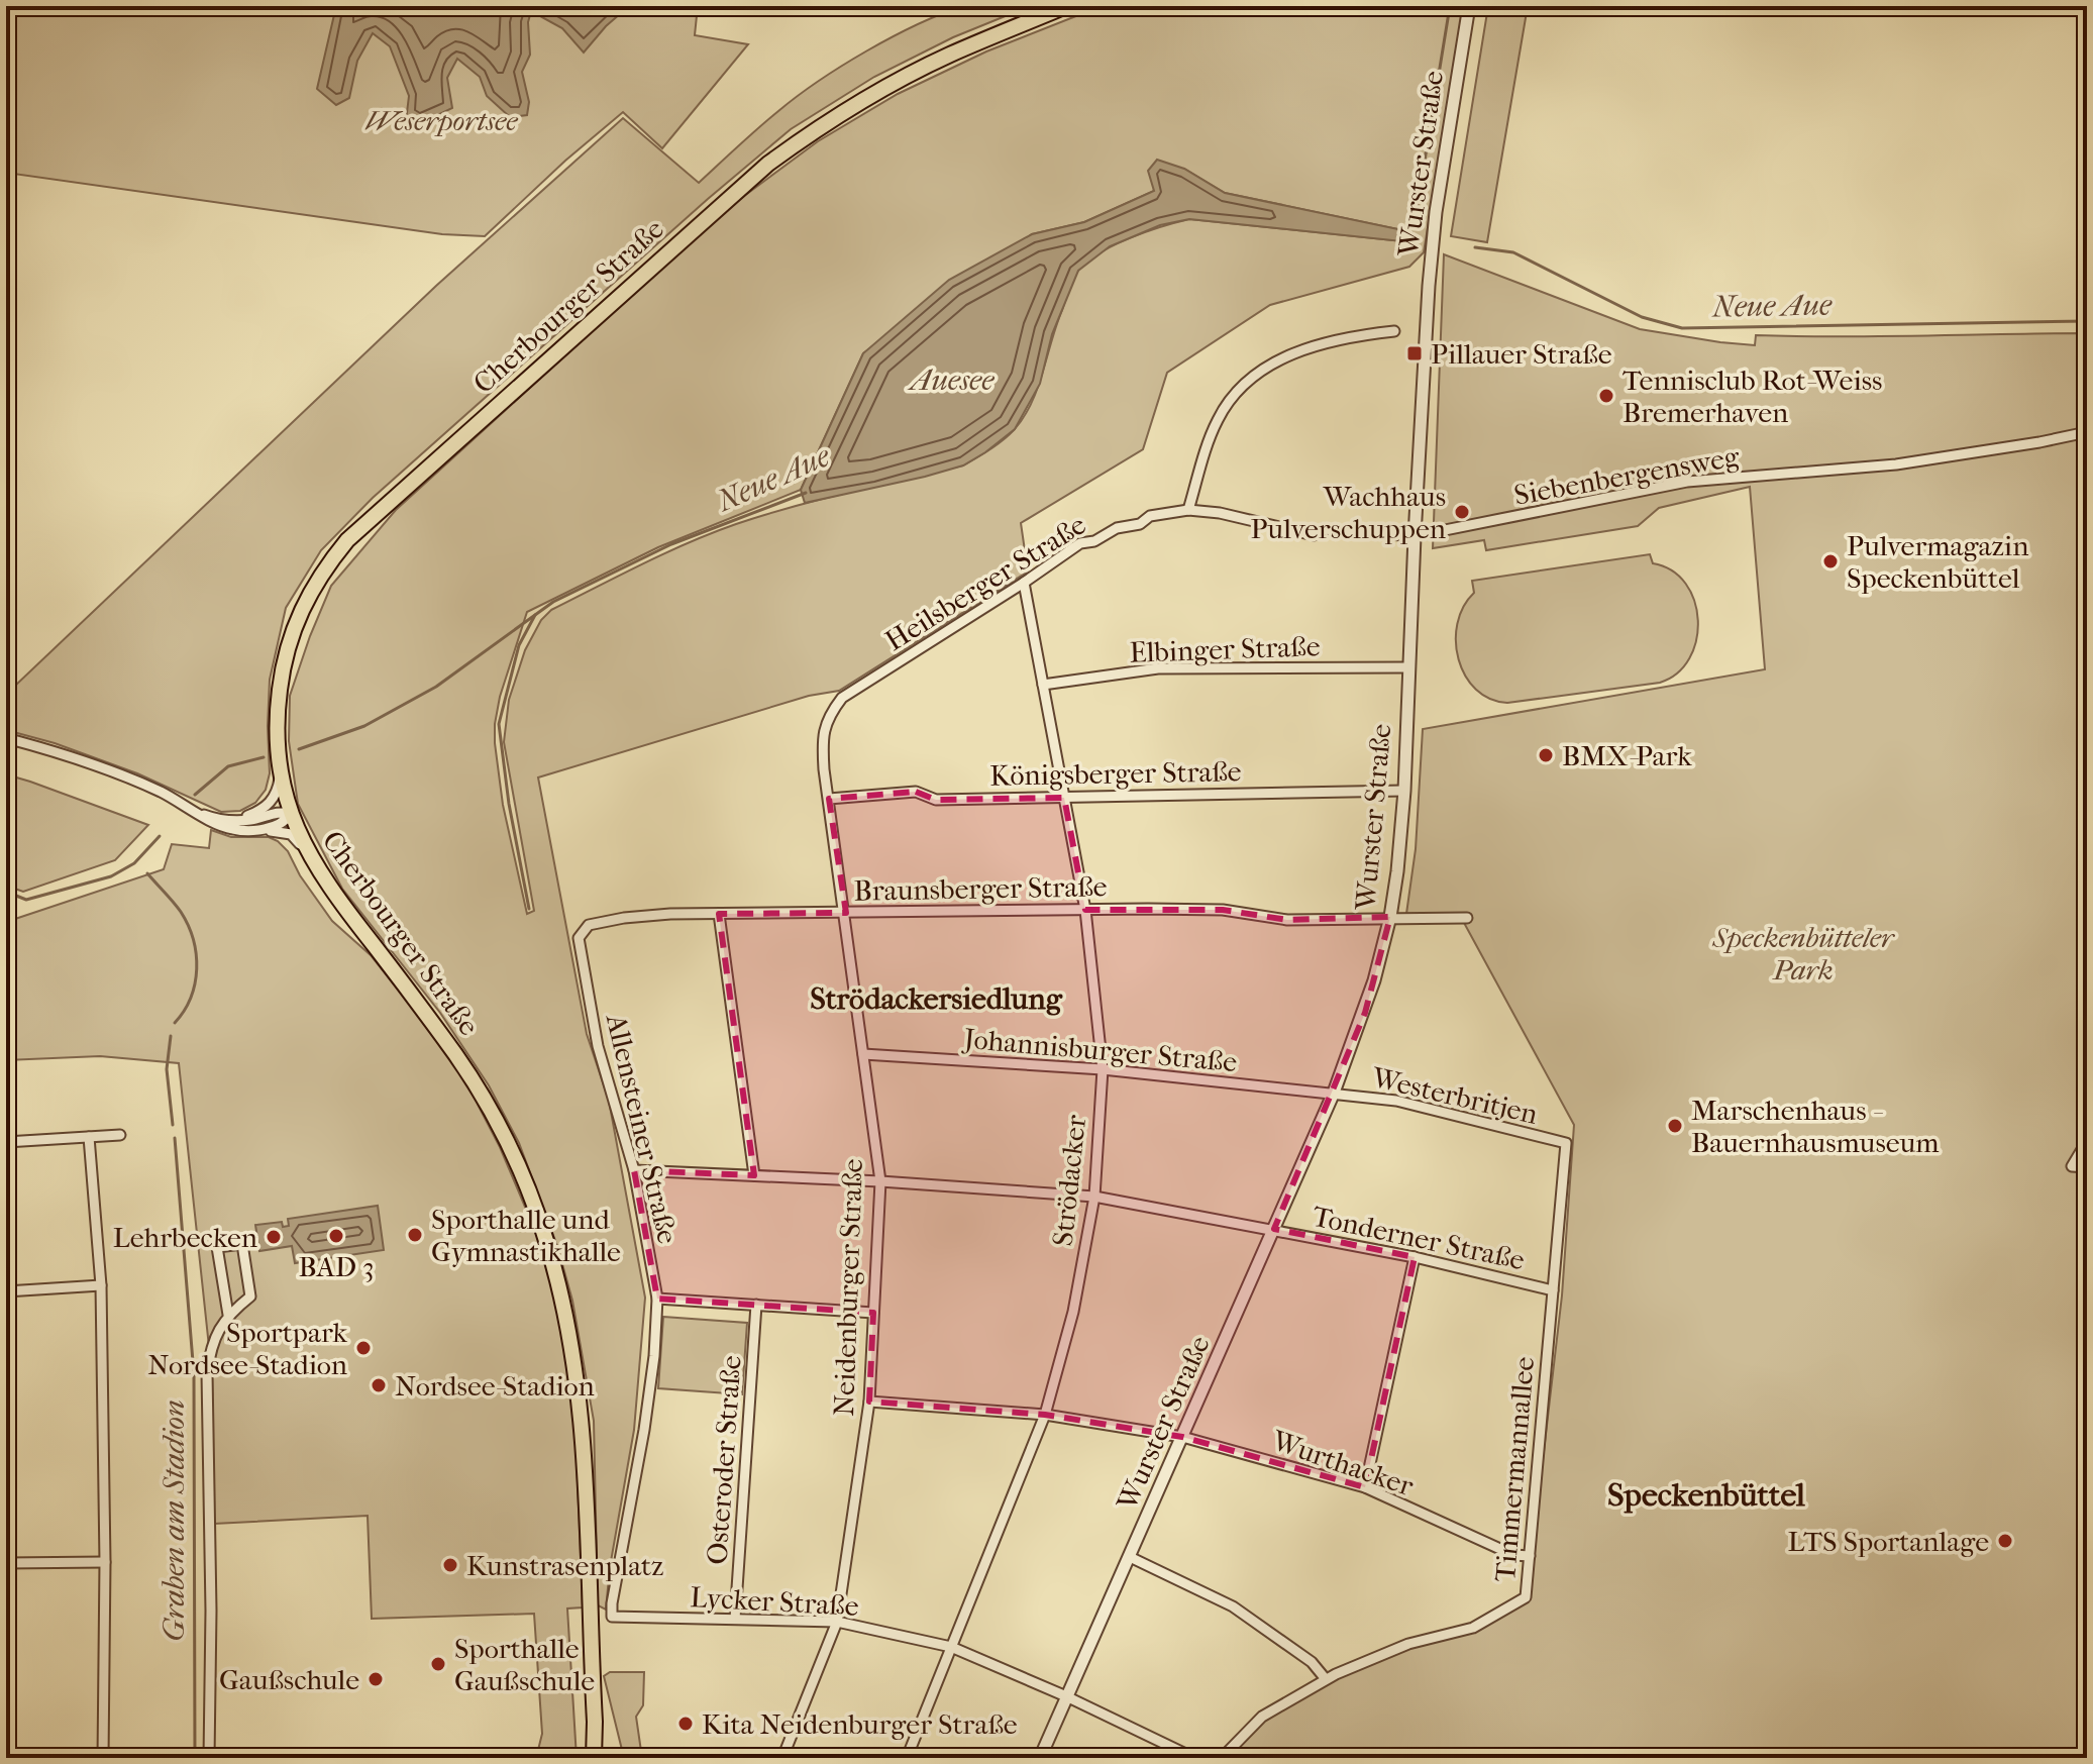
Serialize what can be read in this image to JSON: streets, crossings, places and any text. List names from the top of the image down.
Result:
{
  "streets": {
    "main road": ["Cherbourger Straße"],
    "street": [
      "Wurster Straße",
      "Siebenbergensweg",
      "Heilsberger Straße",
      "Elbinger Straße",
      "Königsberger Straße",
      "Braunsberger Straße",
      "Johannisburger Straße",
      "Westerbritjen",
      "Allensteiner Straße",
      "Strödacker",
      "Tonderner Straße",
      "Neidenburger Straße",
      "Osteroder Straße",
      "Wurthacker",
      "Timmermannallee",
      "Lycker Straße"
    ]
  },
  "crossings": [
    ["Wurster Straße", "Siebenbergensweg"],
    ["Wurster Straße", "Heilsberger Straße"],
    ["Wurster Straße", "Elbinger Straße"],
    ["Wurster Straße", "Königsberger Straße"],
    ["Wurster Straße", "Braunsberger Straße"],
    ["Wurster Straße", "Johannisburger Straße"],
    ["Wurster Straße", "Westerbritjen"],
    ["Wurster Straße", "Tonderner Straße"],
    ["Wurster Straße", "Wurthacker"],
    ["Wurster Straße", "Lycker Straße"],
    ["Siebenbergensweg", "Heilsberger Straße"],
    ["Heilsberger Straße", "Strödacker"],
    ["Heilsberger Straße", "Neidenburger Straße"],
    ["Elbinger Straße", "Strödacker"],
    ["Königsberger Straße", "Strödacker"],
    ["Königsberger Straße", "Neidenburger Straße"],
    ["Braunsberger Straße", "Allensteiner Straße"],
    ["Braunsberger Straße", "Strödacker"],
    ["Braunsberger Straße", "Neidenburger Straße"],
    ["Johannisburger Straße", "Westerbritjen"],
    ["Johannisburger Straße", "Strödacker"],
    ["Johannisburger Straße", "Neidenburger Straße"],
    ["Westerbritjen", "Timmermannallee"],
    ["Allensteiner Straße", "Tonderner Straße"],
    ["Allensteiner Straße", "Lycker Straße"],
    ["Strödacker", "Tonderner Straße"],
    ["Strödacker", "Wurthacker"],
    ["Strödacker", "Lycker Straße"],
    ["Tonderner Straße", "Neidenburger Straße"],
    ["Tonderner Straße", "Timmermannallee"],
    ["Neidenburger Straße", "Wurthacker"],
    ["Neidenburger Straße", "Lycker Straße"],
    ["Osteroder Straße", "Lycker Straße"],
    ["Wurthacker", "Timmermannallee"]
  ],
  "districts": ["Strödackersiedlung", "Speckenbüttel"],
  "water": ["Neue Aue", "Auesee", "Graben am Stadion"],
  "parks": ["Weserportsee", "Speckenbütteler Park"],
  "places": {
    "transit": ["Pillauer Straße"],
    "other": [
      "Tennisclub Rot-Weiss Bremerhaven",
      "Wachhaus Pulverschuppen",
      "Pulvermagazin Speckenbüttel",
      "BMX-Park",
      "Marschenhaus - Bauernhausmuseum",
      "Sporthalle und Gymnastikhalle",
      "BAD 3",
      "Lehrbecken",
      "Sportpark Nordsee-Stadion",
      "Nordsee-Stadion",
      "LTS Sportanlage",
      "Kunstrasenplatz",
      "Sporthalle Gaußschule",
      "Gaußschule",
      "Kita Neidenburger Straße"
    ]
  }
}
